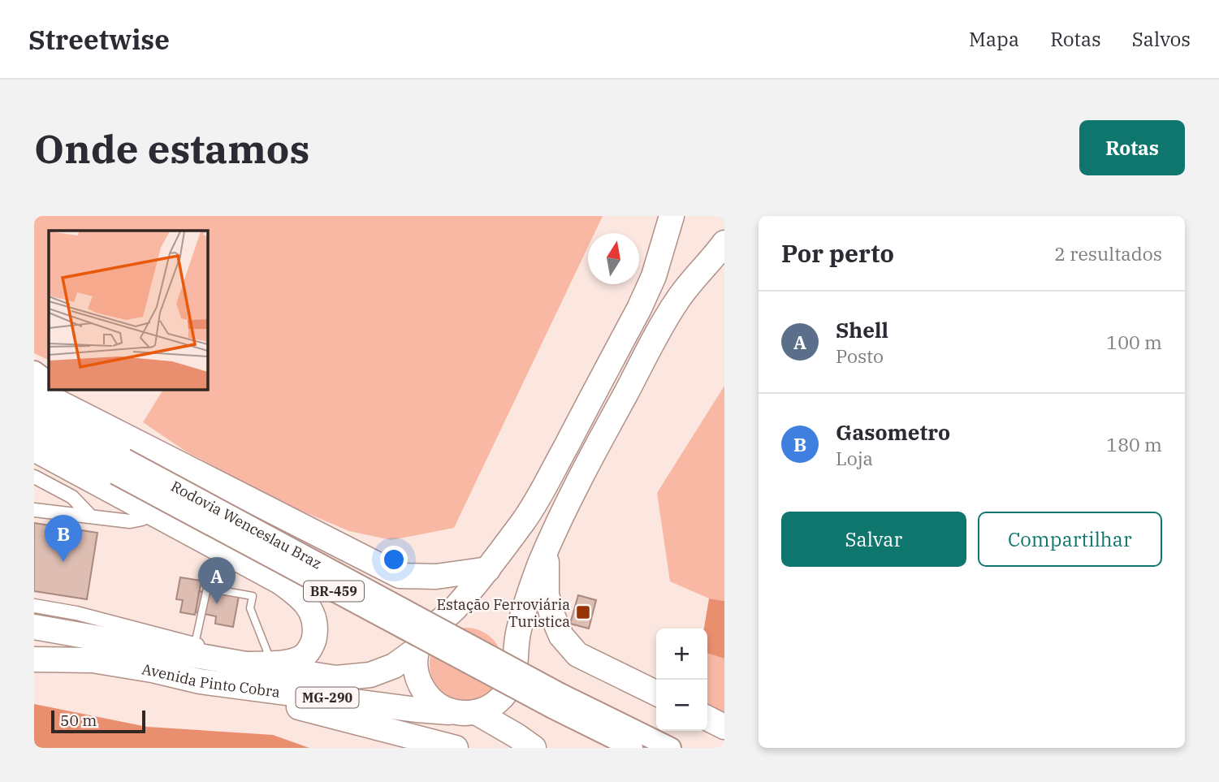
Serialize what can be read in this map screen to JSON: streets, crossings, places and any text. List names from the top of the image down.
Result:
{
  "streets": {
    "highway": ["BR-459", "Avenida Pinto Cobra", "MG-290"],
    "main road": ["Rodovia Wenceslau Braz"]
  },
  "places": {
    "transit": ["Estação Ferroviária Turistica"]
  },
  "scale_bar": "50 m",
  "north": "top",
  "page": {
    "header": "Streetwise",
    "nav": ["Mapa", "Rotas", "Salvos"],
    "buttons": [
      "Rotas",
      ["Salvar", "Compartilhar"]
    ],
    "title": "Onde estamos",
    "heading": ["Por perto", "2 resultados"],
    "list": [
      {
        "mark": "A",
        "name": "Shell",
        "note": "Posto",
        "value": "100 m"
      },
      {
        "mark": "B",
        "name": "Gasometro",
        "note": "Loja",
        "value": "180 m"
      }
    ],
    "pins": ["B", "A"],
    "map_buttons": ["+", "−"],
    "scale": "50 m"
  }
}
